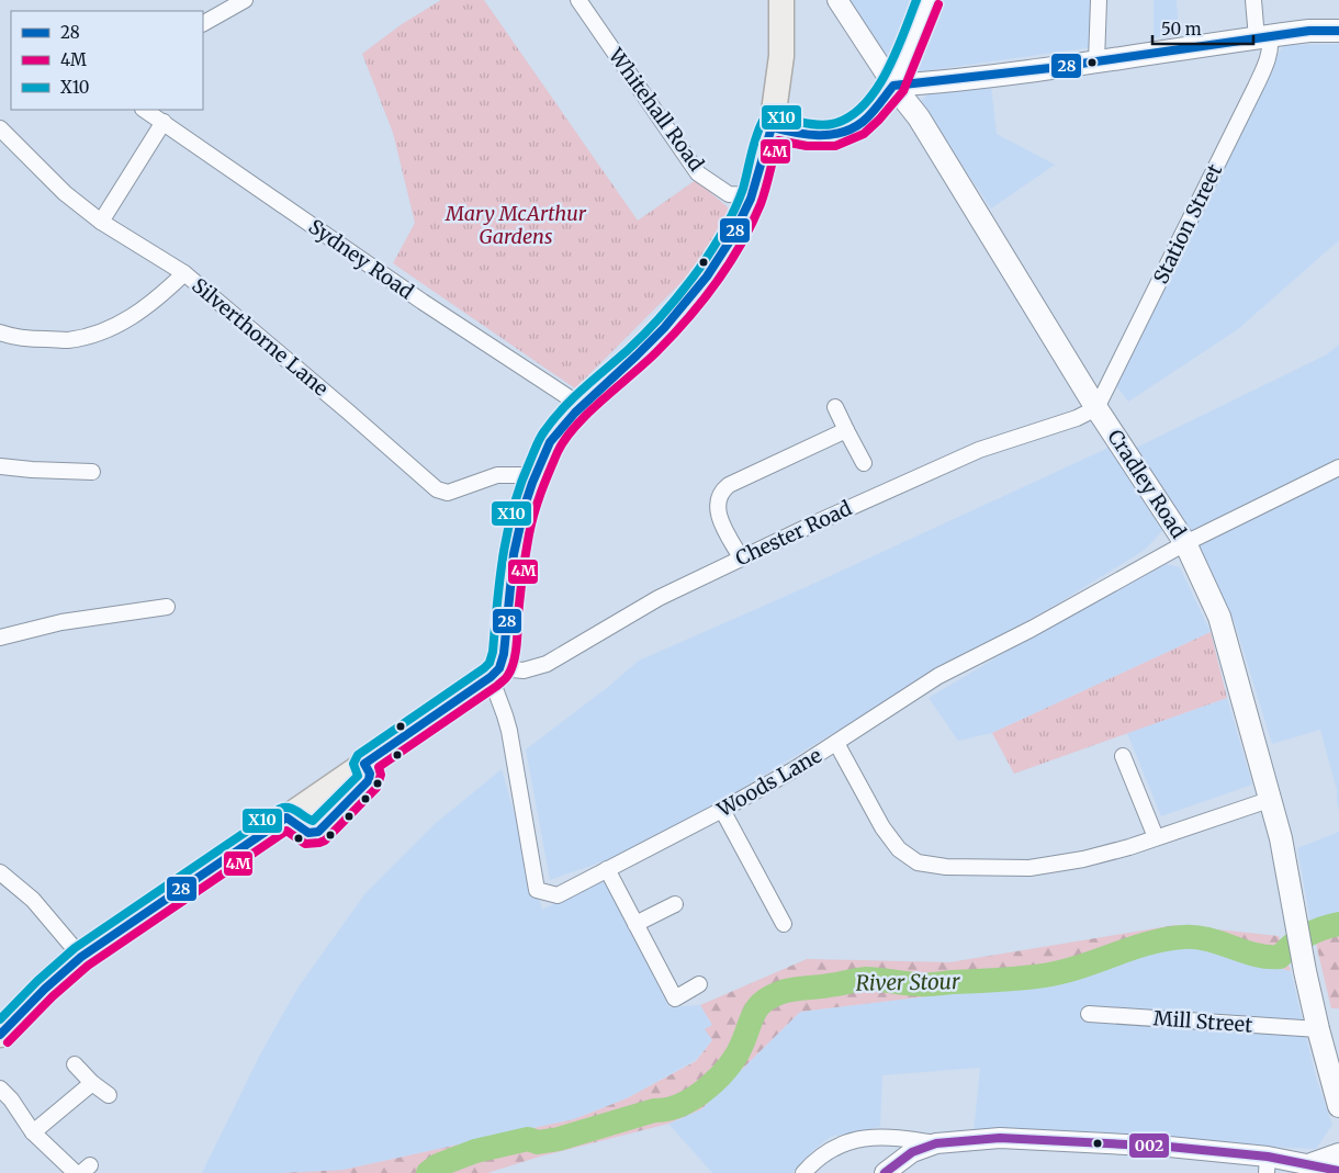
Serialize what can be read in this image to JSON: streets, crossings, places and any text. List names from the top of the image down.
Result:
{
  "streets": {
    "main road": ["Cradley Road"],
    "street": [
      "Whitehall Road",
      "Station Street",
      "Sydney Road",
      "Silverthorne Lane",
      "Chester Road",
      "Woods Lane",
      "Mill Street"
    ]
  },
  "crossings": [
    ["Station Street", "Cradley Road"],
    ["Station Street", "Chester Road"],
    ["Cradley Road", "Chester Road"],
    ["Cradley Road", "Woods Lane"],
    ["Cradley Road", "Mill Street"],
    ["Chester Road", "Woods Lane"]
  ],
  "water": ["River Stour"],
  "parks": ["Mary McArthur Gardens"],
  "lines": [
    "transit line X10",
    "transit line 4M",
    "transit line 28",
    "transit line 002"
  ],
  "legend": ["28", "4M", "X10"],
  "scale_bar": "50 m"
}
